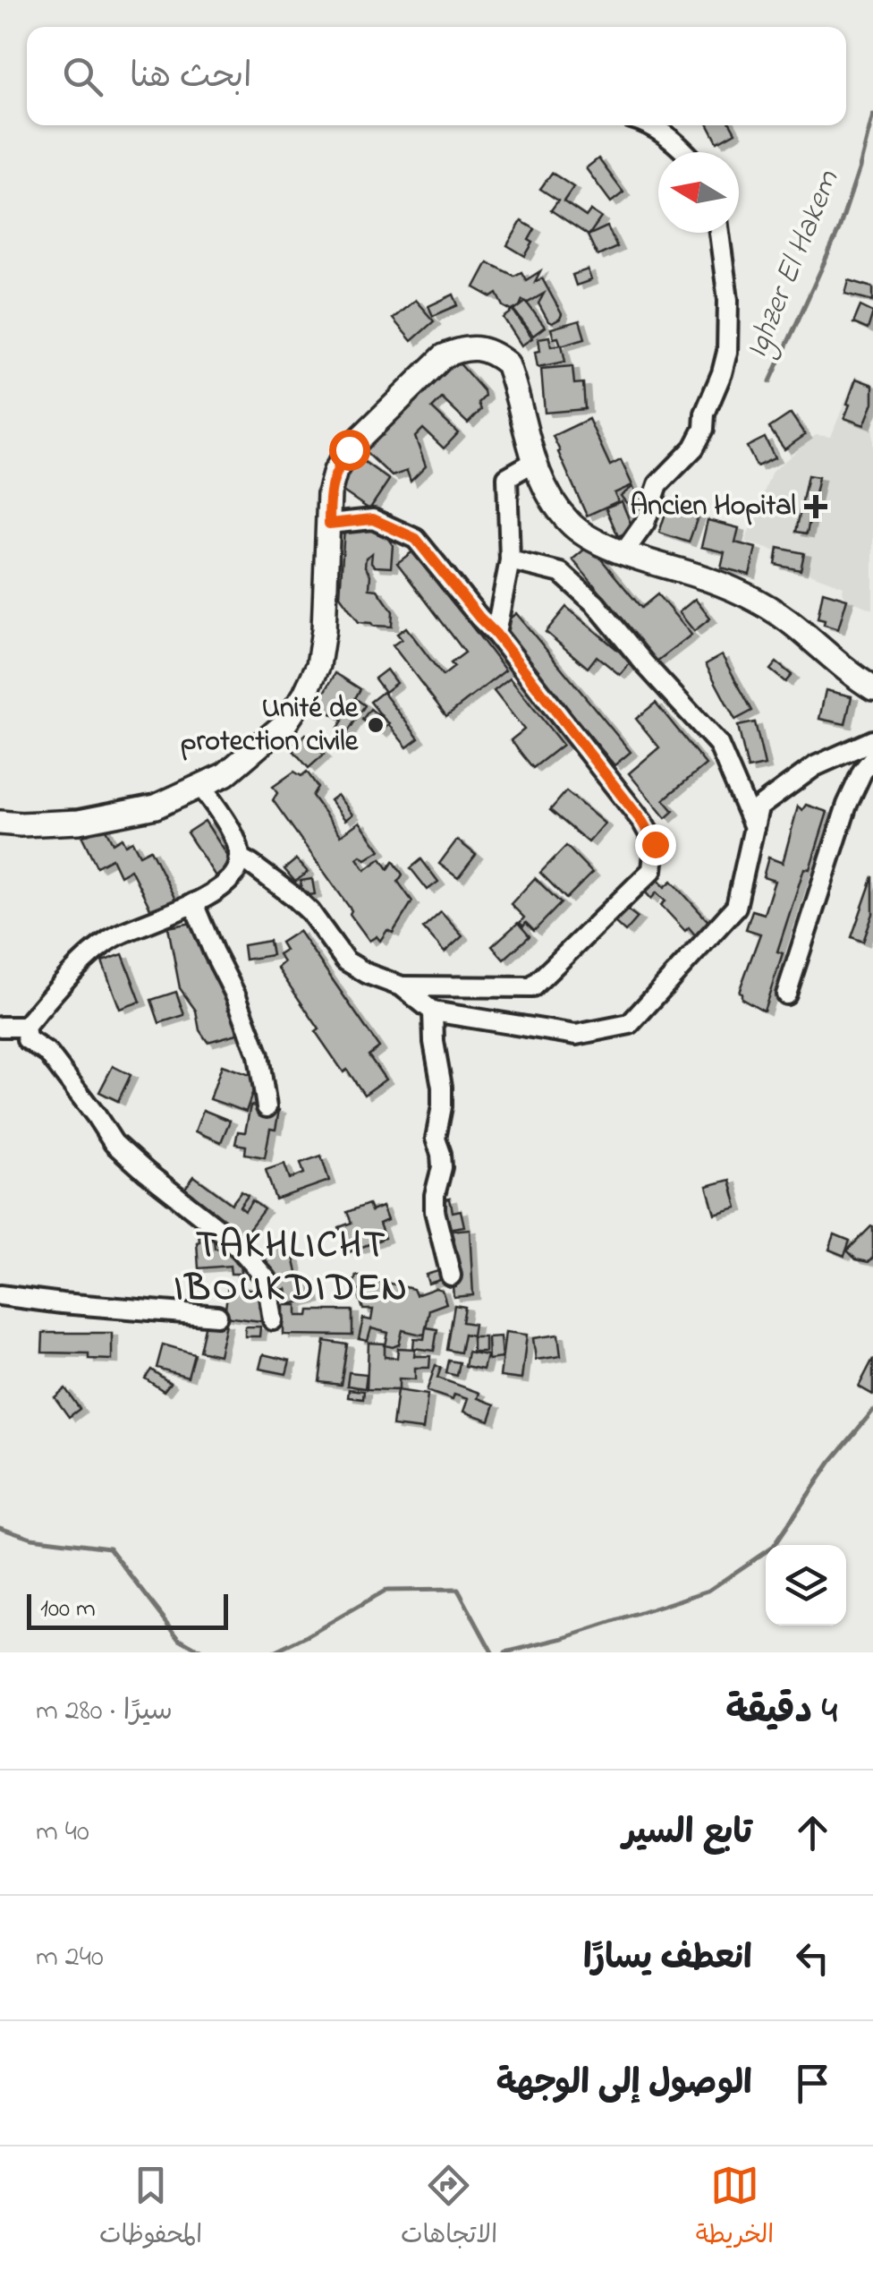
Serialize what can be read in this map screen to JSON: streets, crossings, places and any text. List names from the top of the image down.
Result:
{
  "districts": ["TAKHLICHT IBOUKDIDEN"],
  "water": ["Ighzer El Hakem"],
  "places": {
    "health": ["Ancien Hopital"],
    "other": ["Unité de protection civile"]
  },
  "scale_bar": "100 m",
  "north": "left",
  "page": {
    "search": "ابحث هنا",
    "scale": "100 m",
    "heading": ["4 دقيقة", "سيرًا · 280 m"],
    "list": [
      ["تابع السير", "40 m"],
      ["انعطف يسارًا", "240 m"],
      "الوصول إلى الوجهة"
    ],
    "nav": ["الخريطة", "الاتجاهات", "المحفوظات"]
  }
}
